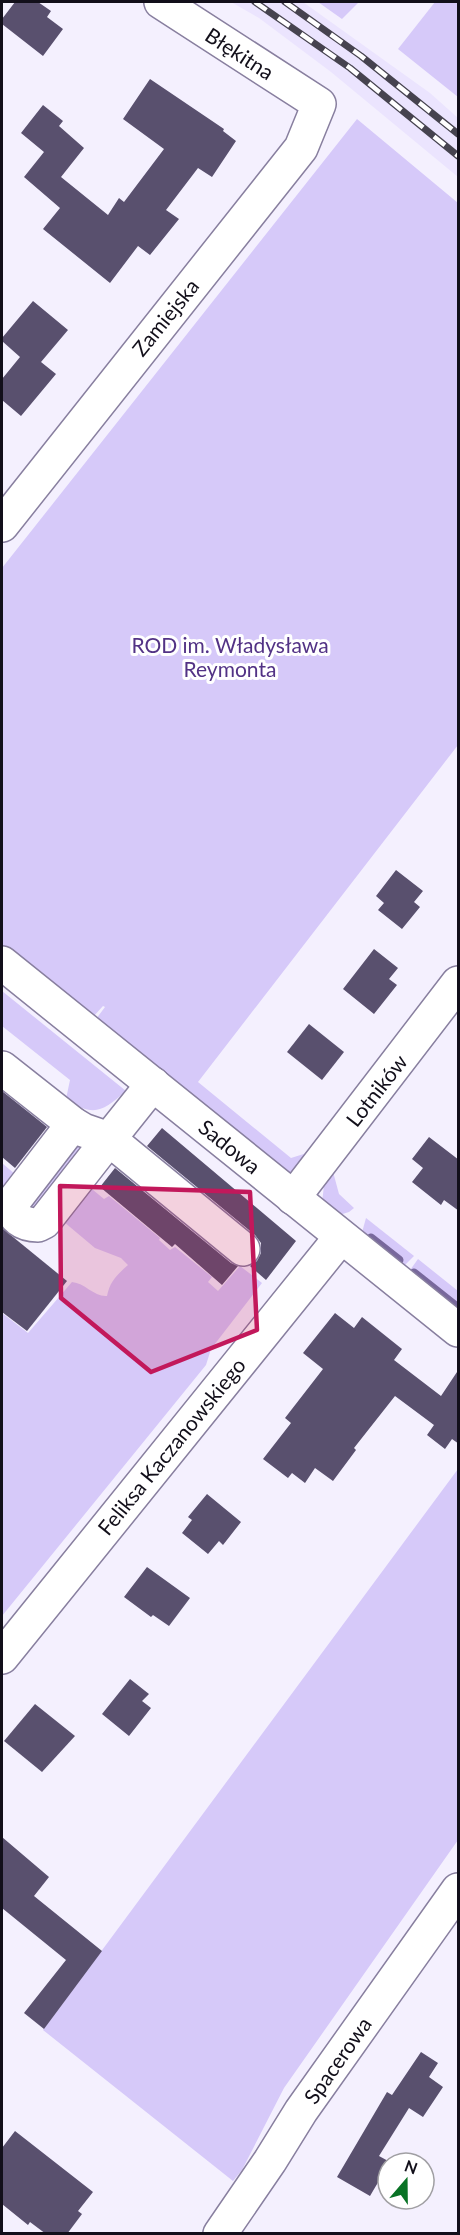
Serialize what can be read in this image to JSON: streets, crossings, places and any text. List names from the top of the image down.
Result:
{
  "streets": {
    "street": [
      "Błękitna",
      "Zamiejska",
      "Lotników",
      "Sadowa",
      "Feliksa Kaczanowskiego",
      "Spacerowa"
    ]
  },
  "crossings": [
    ["Błękitna", "Zamiejska"],
    ["Lotników", "Sadowa"],
    ["Sadowa", "Feliksa Kaczanowskiego"]
  ],
  "parks": ["ROD im. Władysława Reymonta"],
  "north": "top"
}
